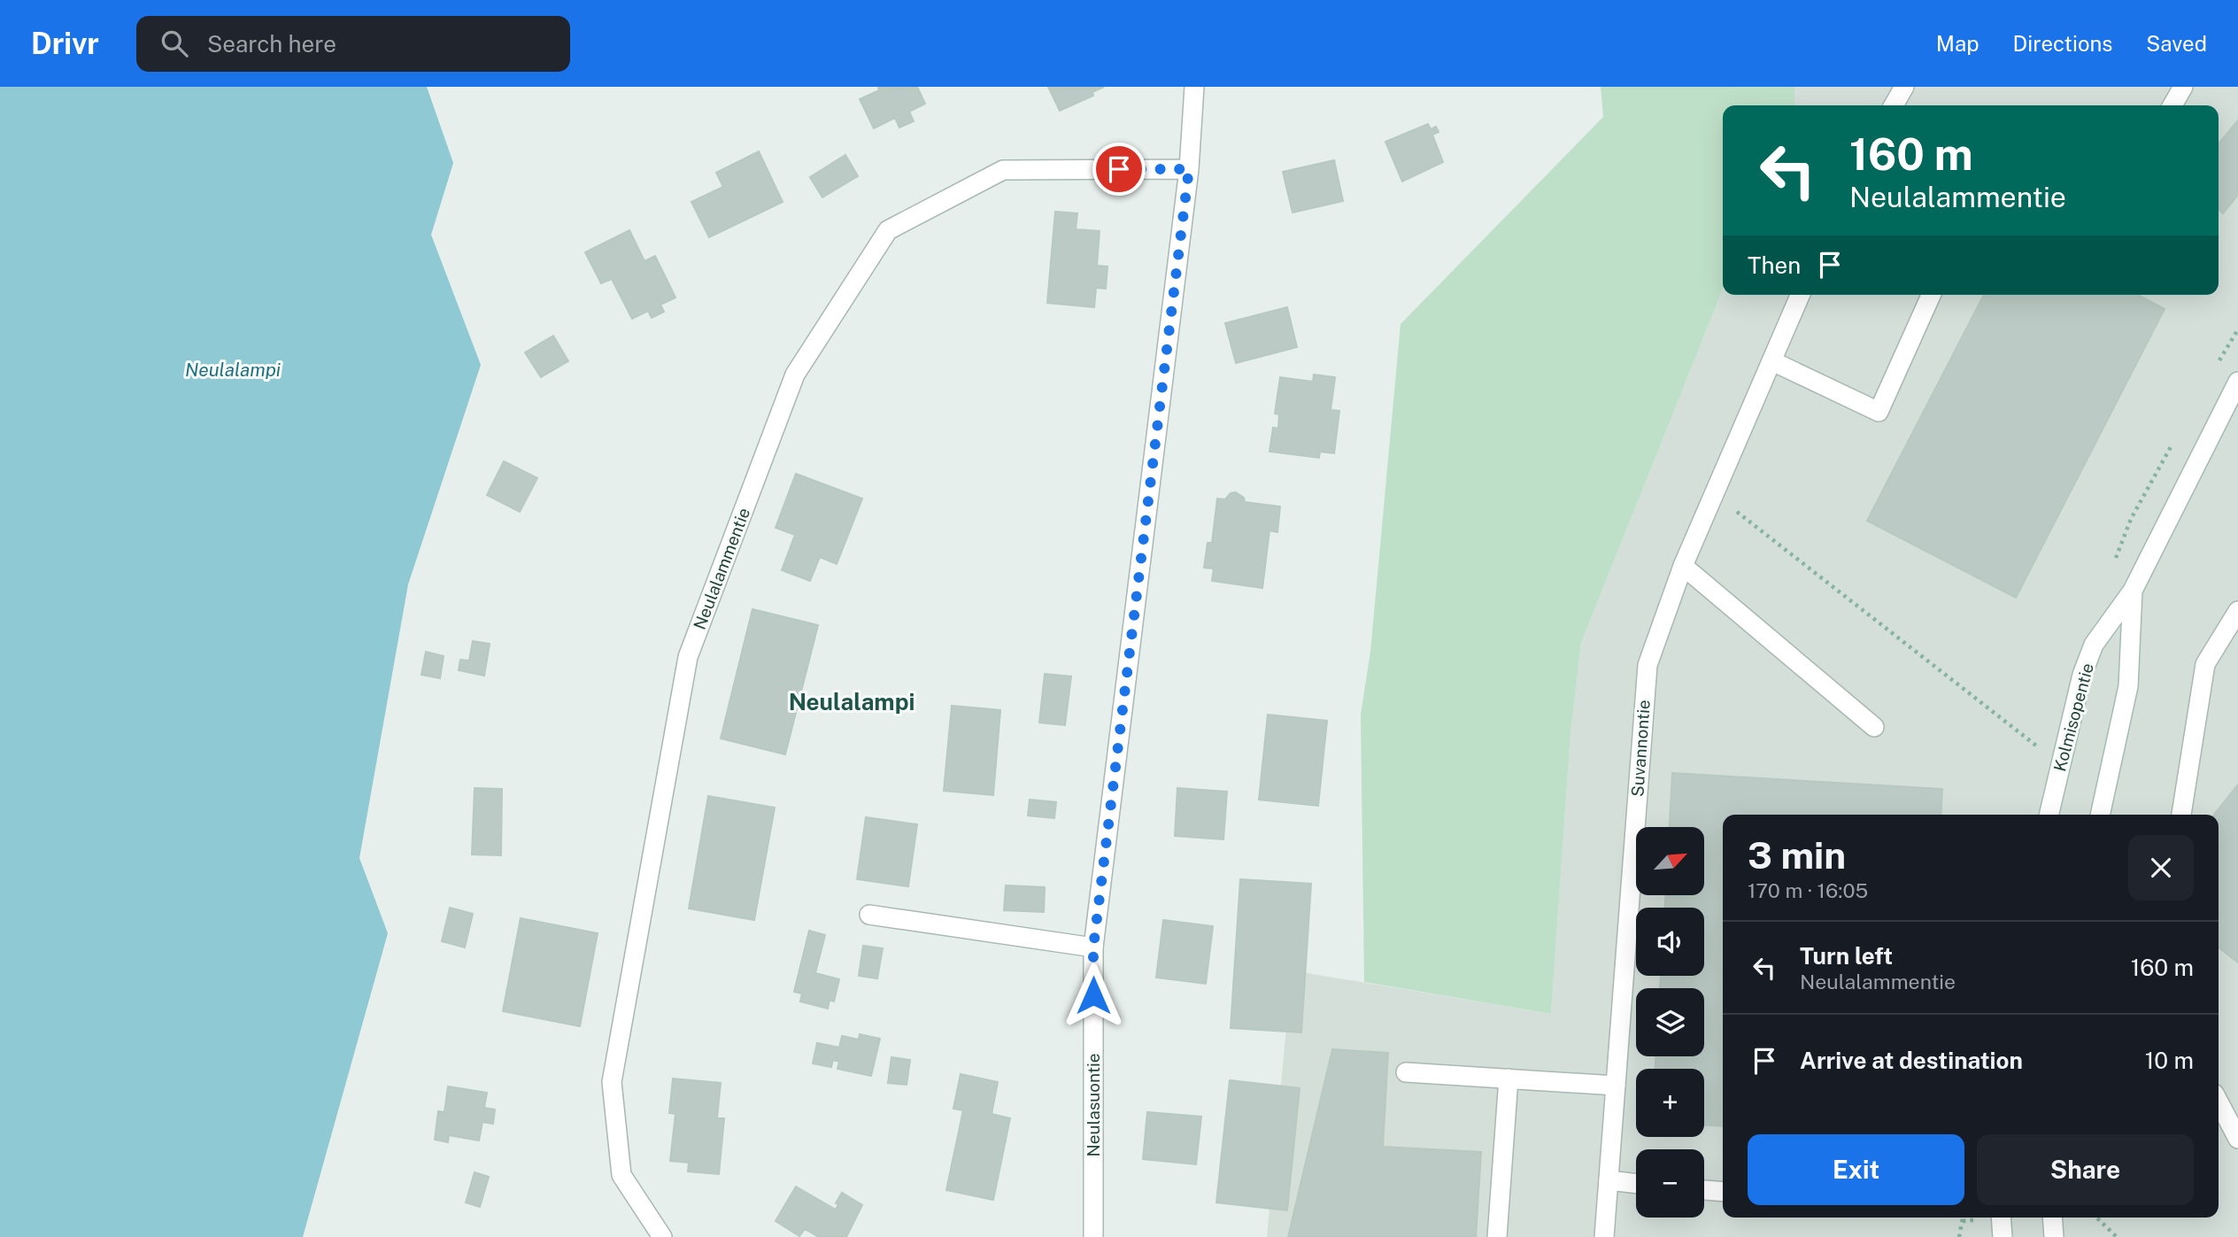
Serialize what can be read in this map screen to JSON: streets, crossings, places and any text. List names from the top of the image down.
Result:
{
  "streets": {
    "street": [
      "Neulalammentie",
      "Kolmisopentie",
      "Suvannontie",
      "Neulasuontie"
    ]
  },
  "crossings": [
    ["Neulalammentie", "Neulasuontie"]
  ],
  "districts": ["Neulalampi"],
  "water": ["Neulalampi"],
  "north": "top right",
  "page": {
    "header": "Drivr",
    "search": "Search here",
    "nav": ["Map", "Directions", "Saved"],
    "turn": ["160 m", "Neulalammentie"],
    "then": "Then",
    "heading": ["3 min", "170 m · 16:05"],
    "map_buttons": ["+", "−"],
    "list": [
      {
        "name": "Turn left",
        "note": "Neulalammentie",
        "value": "160 m"
      },
      {
        "name": "Arrive at destination",
        "value": "10 m"
      }
    ],
    "buttons": ["Exit", "Share"]
  }
}
